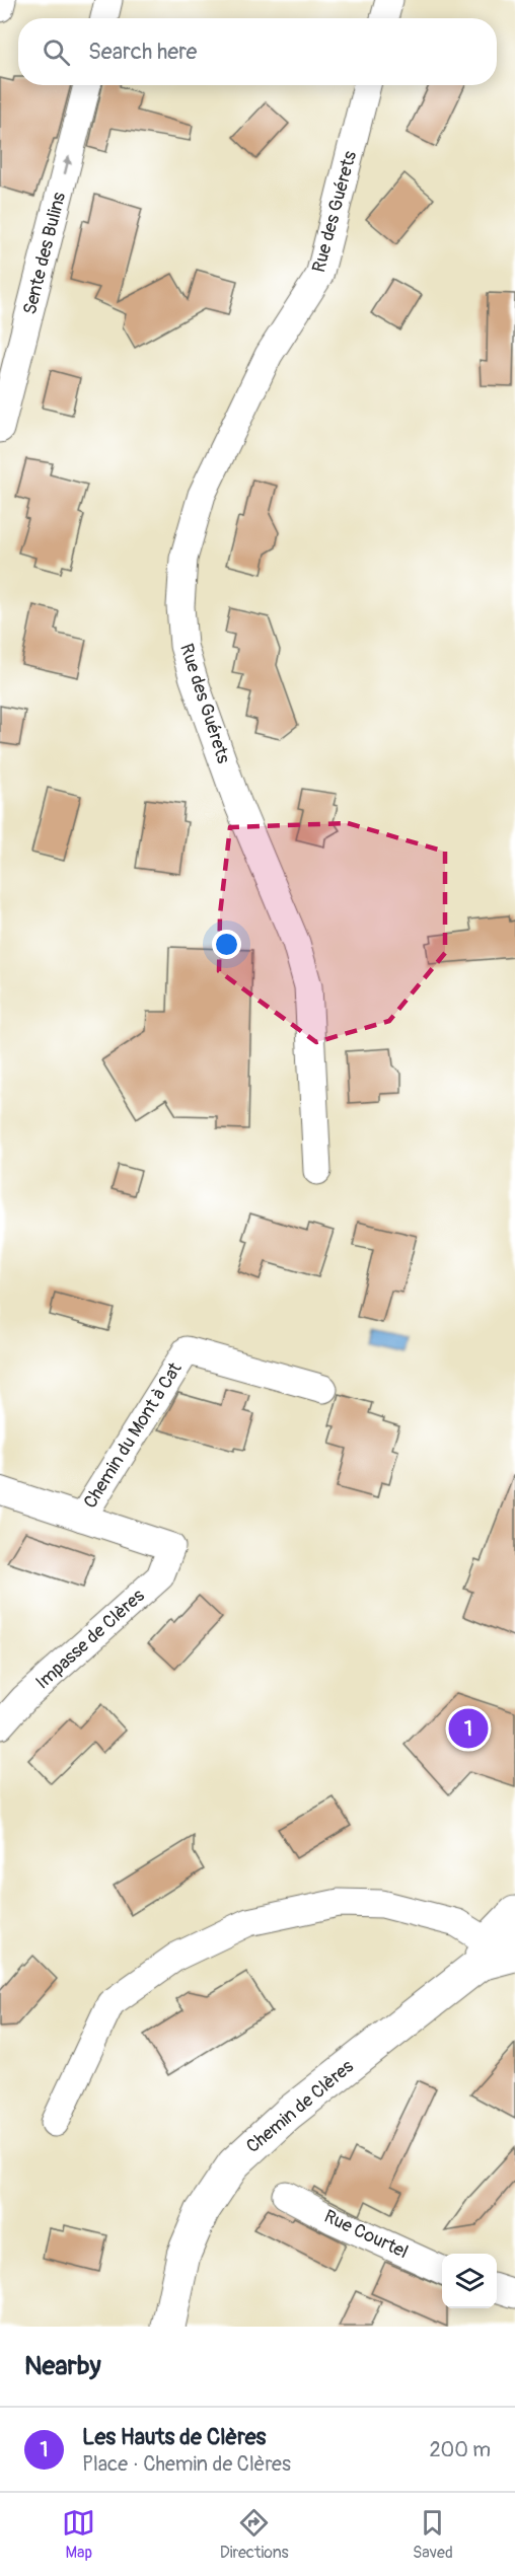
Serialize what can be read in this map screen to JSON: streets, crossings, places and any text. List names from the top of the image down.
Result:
{
  "streets": {
    "street": [
      "Rue des Guérets",
      "Sente des Bulins",
      "Chemin du Mont à Cat",
      "Impasse de Clères",
      "Chemin de Clères",
      "Rue Courtel"
    ]
  },
  "crossings": [
    ["Chemin du Mont à Cat", "Impasse de Clères"]
  ],
  "one_way": ["Sente des Bulins"],
  "page": {
    "search": "Search here",
    "pins": "1",
    "heading": "Nearby",
    "list": [
      {
        "mark": "1",
        "name": "Les Hauts de Clères",
        "note": "Place · Chemin de Clères",
        "value": "200 m"
      }
    ],
    "nav": ["Map", "Directions", "Saved"]
  }
}
